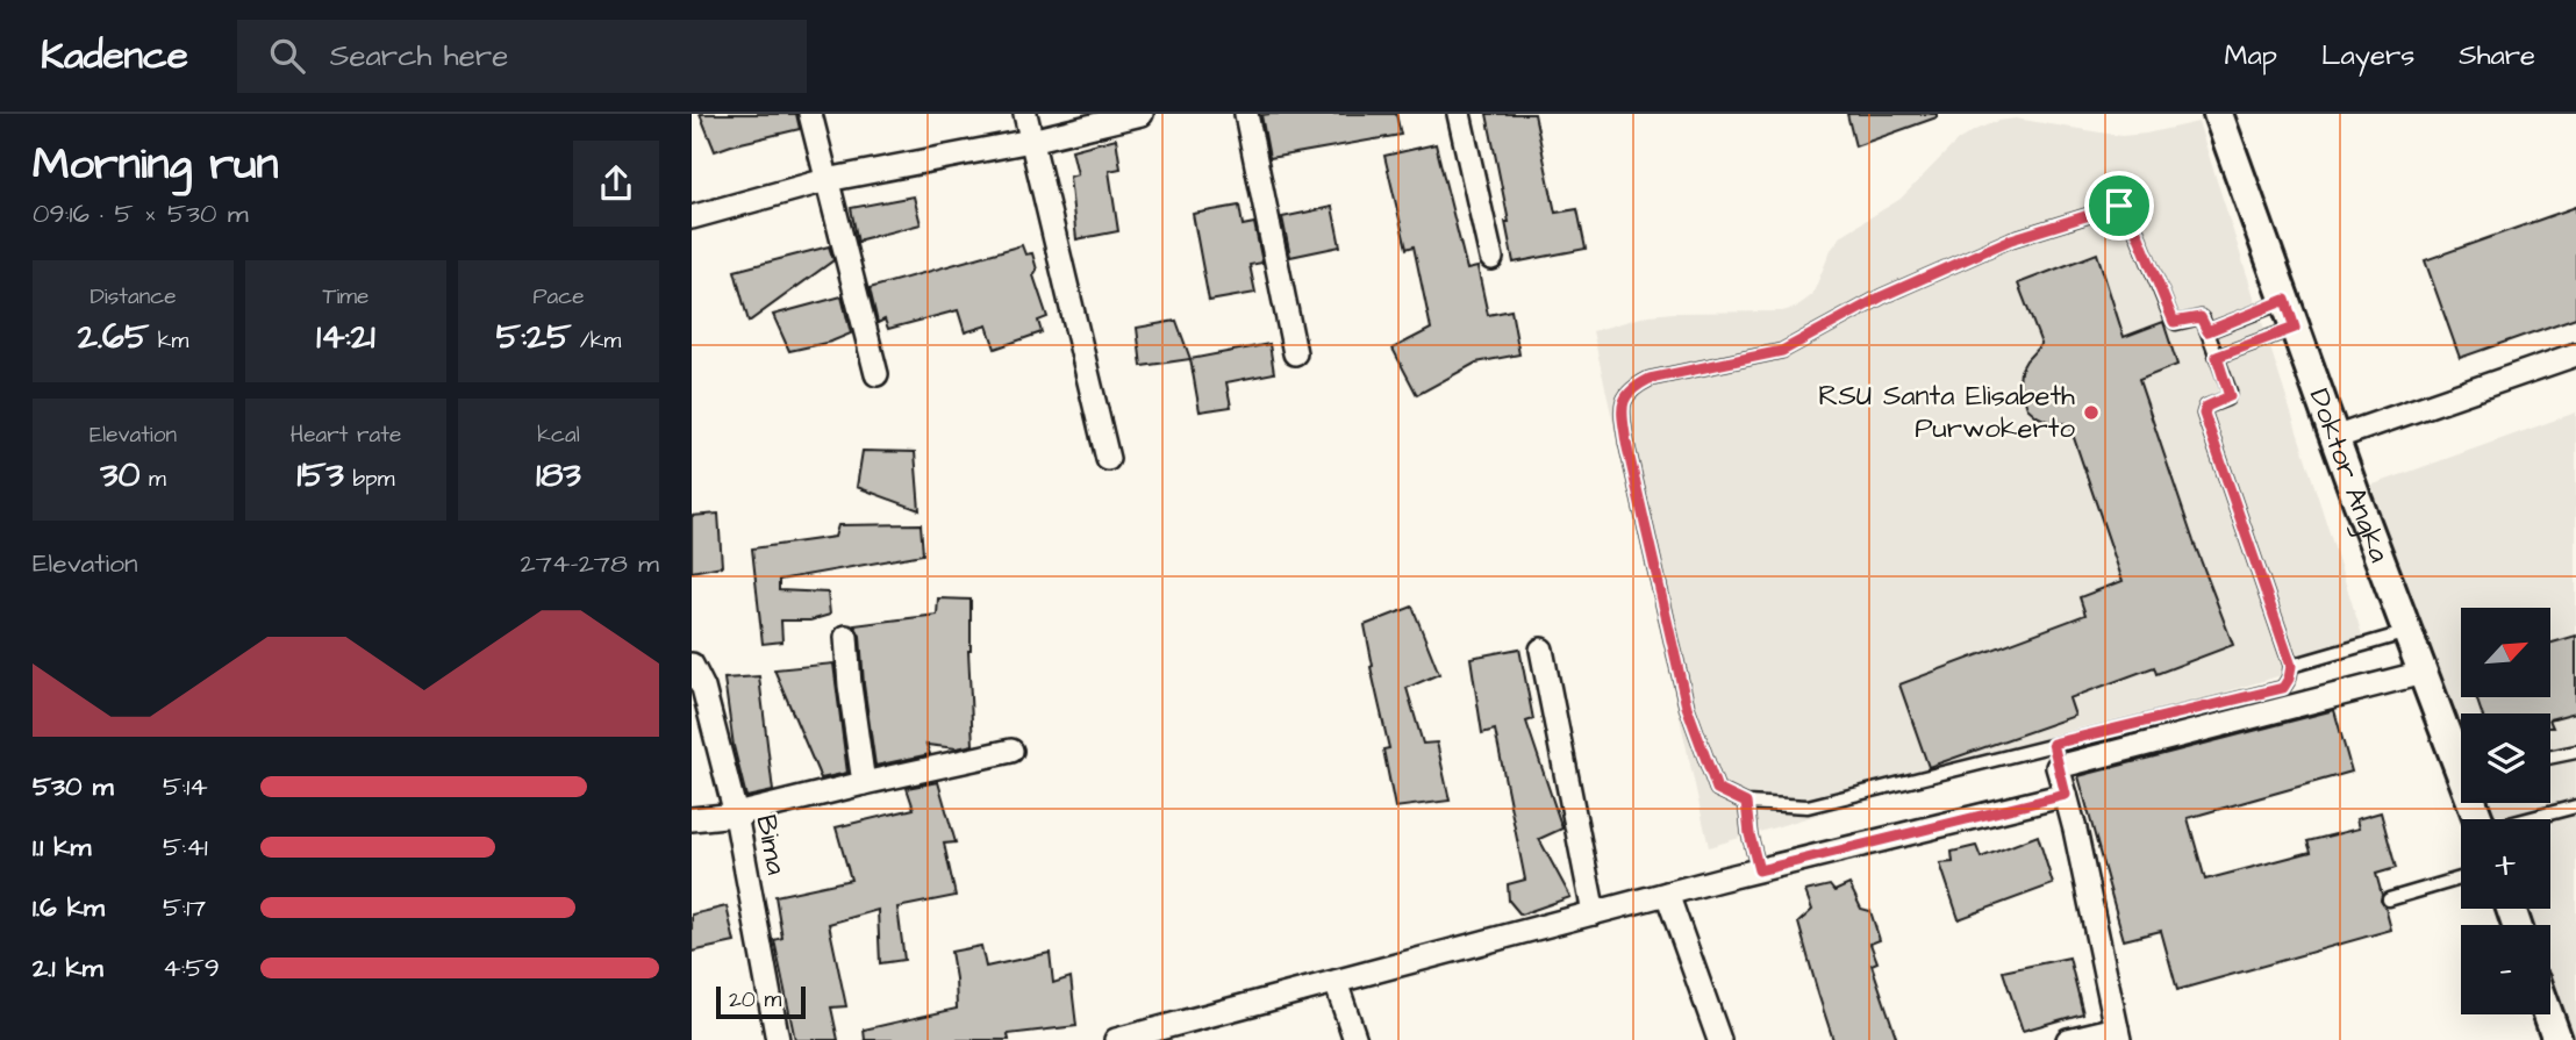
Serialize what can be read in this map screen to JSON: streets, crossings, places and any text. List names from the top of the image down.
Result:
{
  "streets": {
    "street": ["Doktor Angka", "Bima"]
  },
  "places": ["RSU Santa Elisabeth Purwokerto"],
  "scale_bar": "20 m",
  "north": "top right",
  "page": {
    "header": "Kadence",
    "search": "Search here",
    "nav": ["Map", "Layers", "Share"],
    "heading": ["Morning run", "09:16 · 5 × 530 m"],
    "stats": [
      ["Distance", "2.65 km"],
      ["Time", "14:21"],
      ["Pace", "5:25 /km"],
      ["Elevation", "30 m"],
      ["Heart rate", "153 bpm"],
      ["kcal", "183"]
    ],
    "chart": ["Elevation", "274–278 m"],
    "map_buttons": ["+", "−"],
    "list": [
      {
        "name": "530 m",
        "note": "5:14"
      },
      {
        "name": "1.1 km",
        "note": "5:41"
      },
      {
        "name": "1.6 km",
        "note": "5:17"
      },
      {
        "name": "2.1 km",
        "note": "4:59"
      }
    ],
    "scale": "20 m"
  }
}
